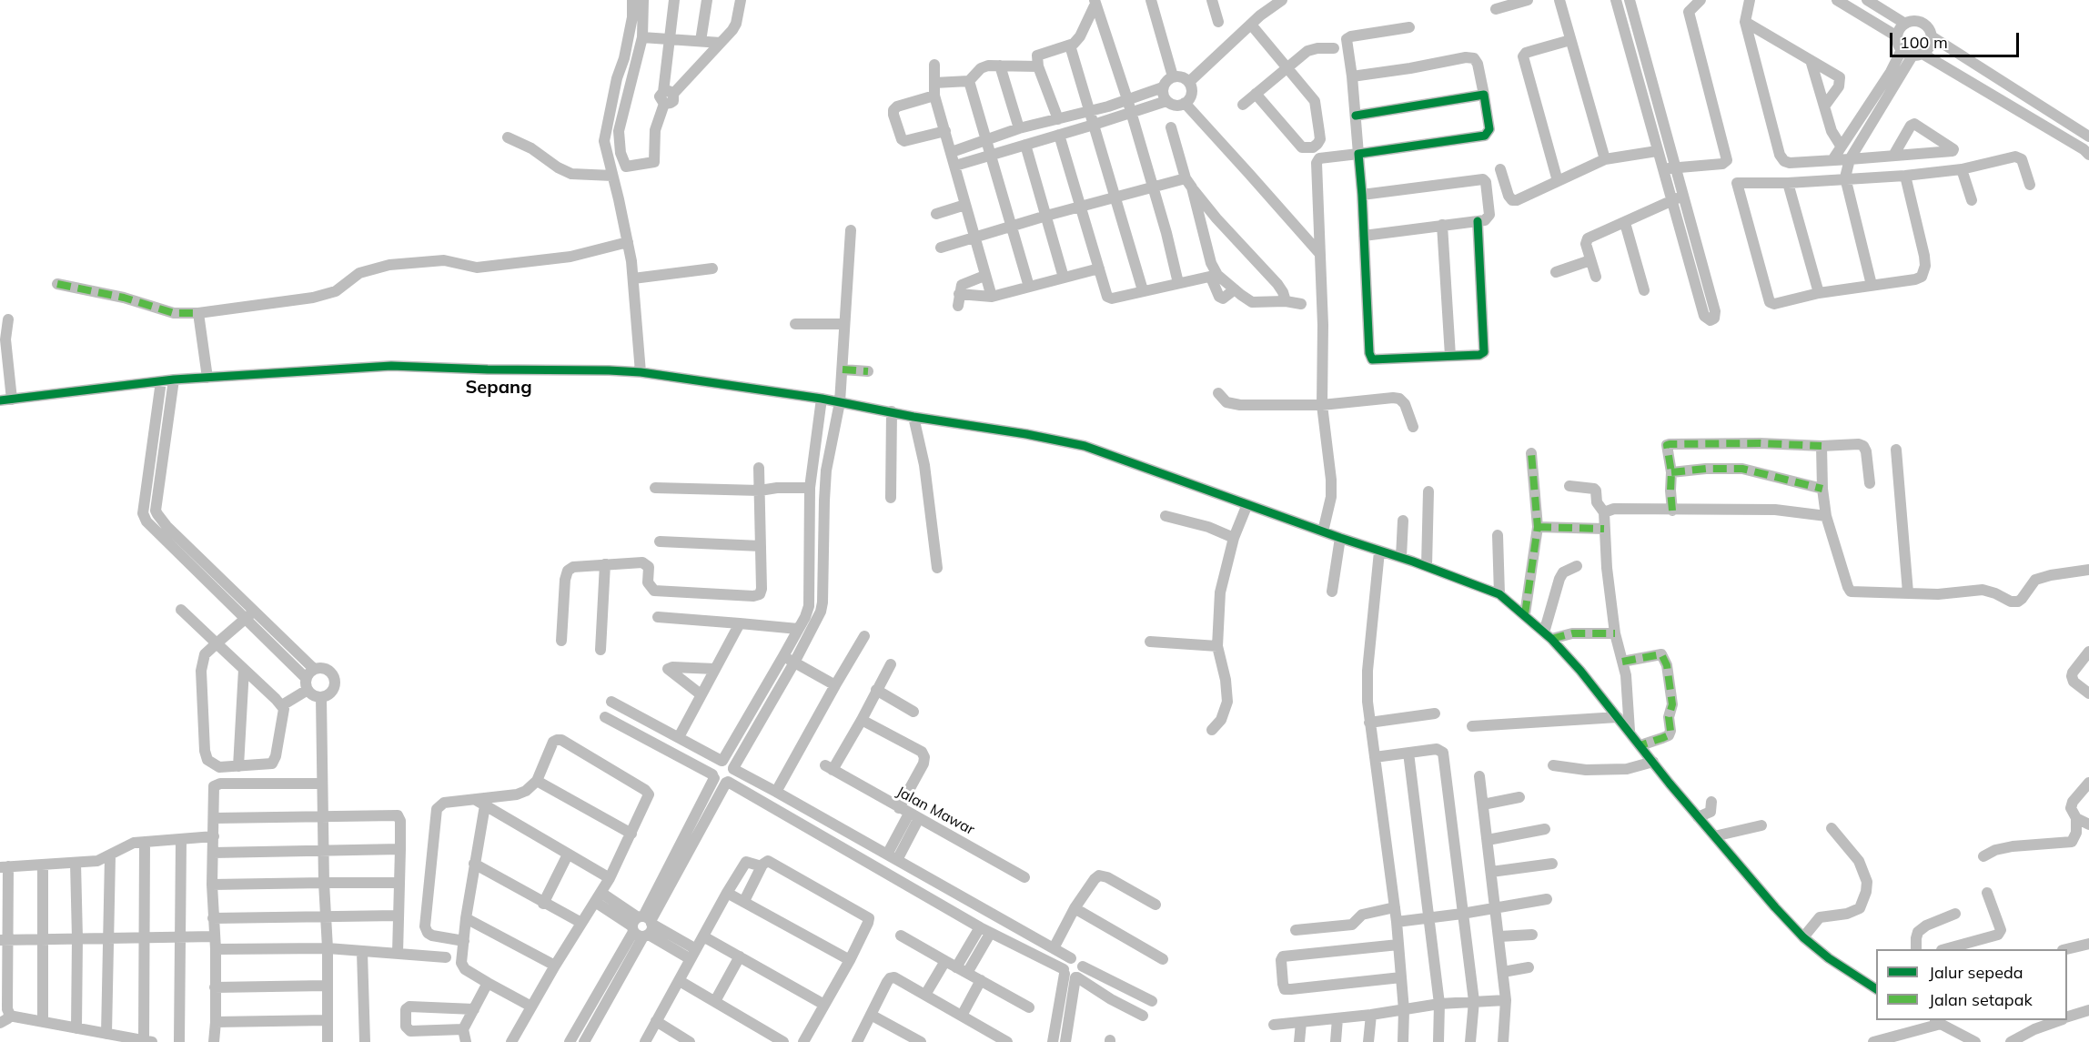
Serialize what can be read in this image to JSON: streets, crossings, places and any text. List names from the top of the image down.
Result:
{
  "streets": {
    "street": ["Jalan Mawar"]
  },
  "districts": ["Sepang"],
  "legend": ["Jalur sepeda", "Jalan setapak"],
  "scale_bar": "100 m"
}
